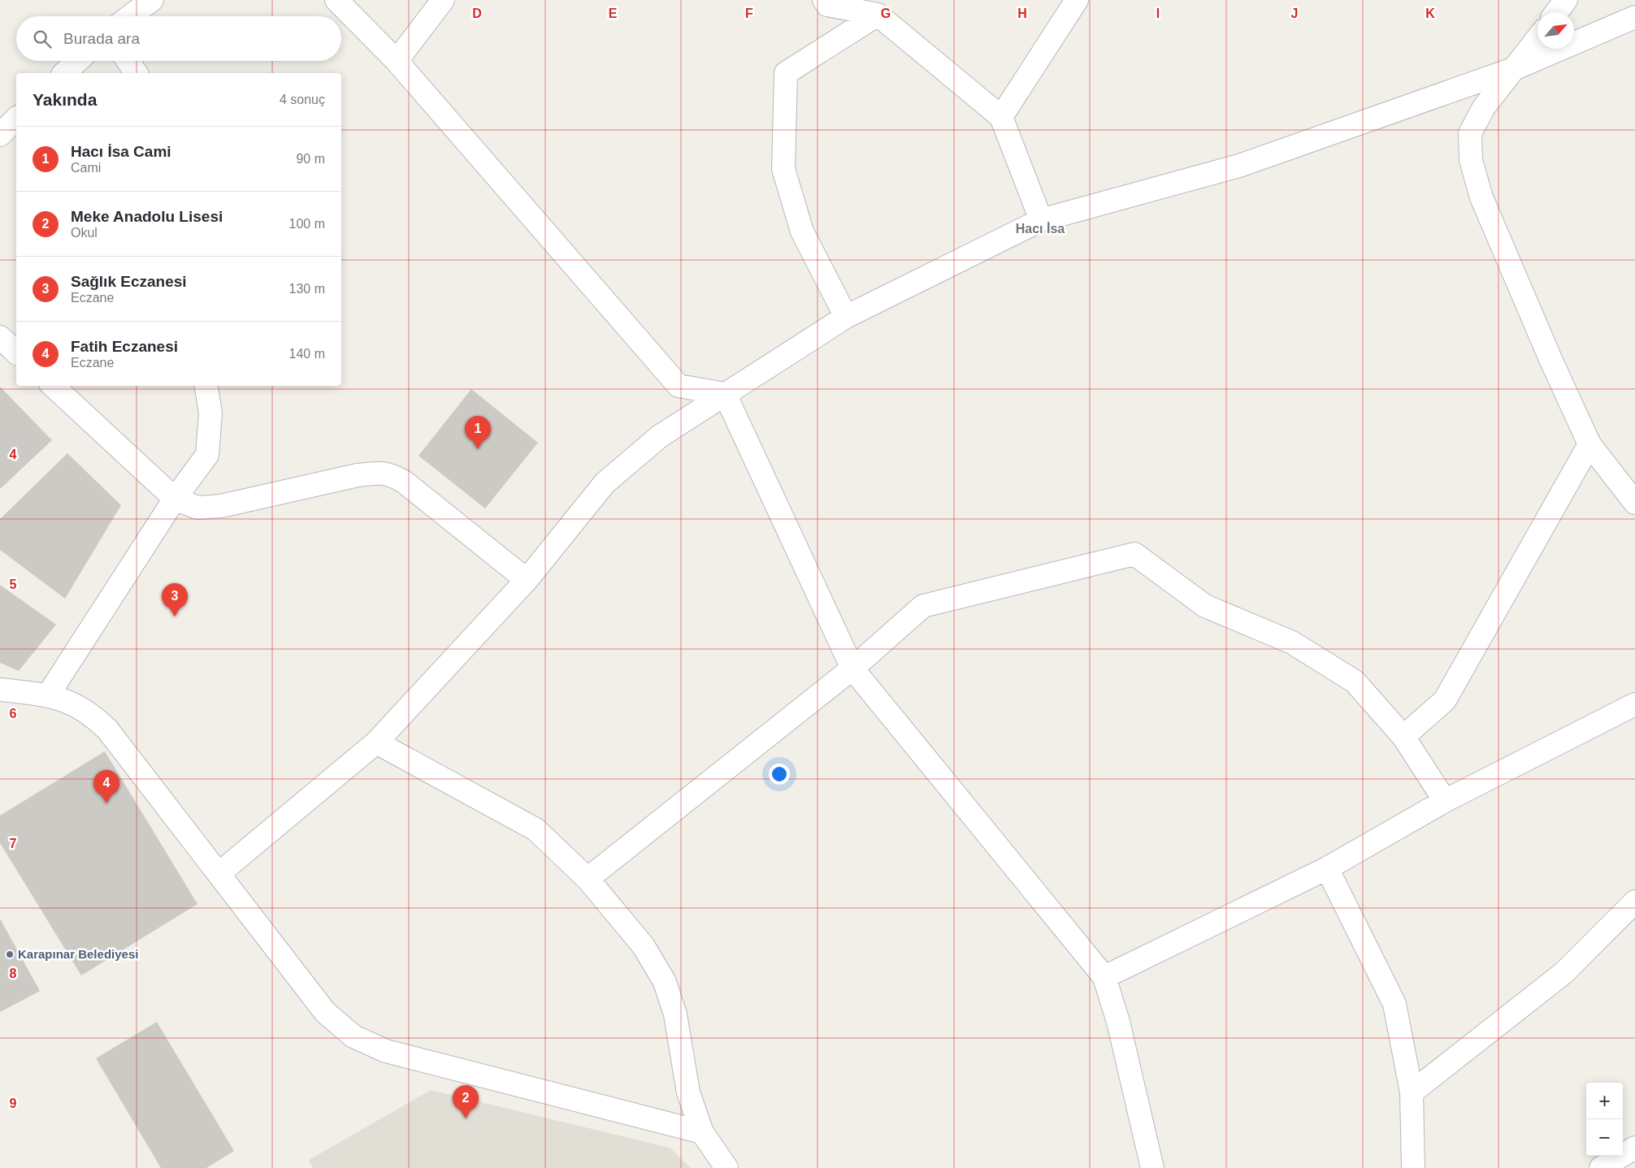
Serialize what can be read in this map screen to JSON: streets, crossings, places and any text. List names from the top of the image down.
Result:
{
  "districts": ["Hacı İsa"],
  "places": ["Karapınar Belediyesi"],
  "north": "top right",
  "page": {
    "search": "Burada ara",
    "heading": ["Yakında", "4 sonuç"],
    "list": [
      {
        "mark": "1",
        "name": "Hacı İsa Cami",
        "note": "Cami",
        "value": "90 m"
      },
      {
        "mark": "2",
        "name": "Meke Anadolu Lisesi",
        "note": "Okul",
        "value": "100 m"
      },
      {
        "mark": "3",
        "name": "Sağlık Eczanesi",
        "note": "Eczane",
        "value": "130 m"
      },
      {
        "mark": "4",
        "name": "Fatih Eczanesi",
        "note": "Eczane",
        "value": "140 m"
      }
    ],
    "pins": [
      "1",
      "3",
      "4",
      "2"
    ],
    "map_buttons": ["+", "−"]
  },
  "grid": {
    "columns": [
      "D",
      "E",
      "F",
      "G",
      "H",
      "I",
      "J",
      "K"
    ],
    "rows": [
      "4",
      "5",
      "6",
      "7",
      "8",
      "9"
    ]
  }
}
